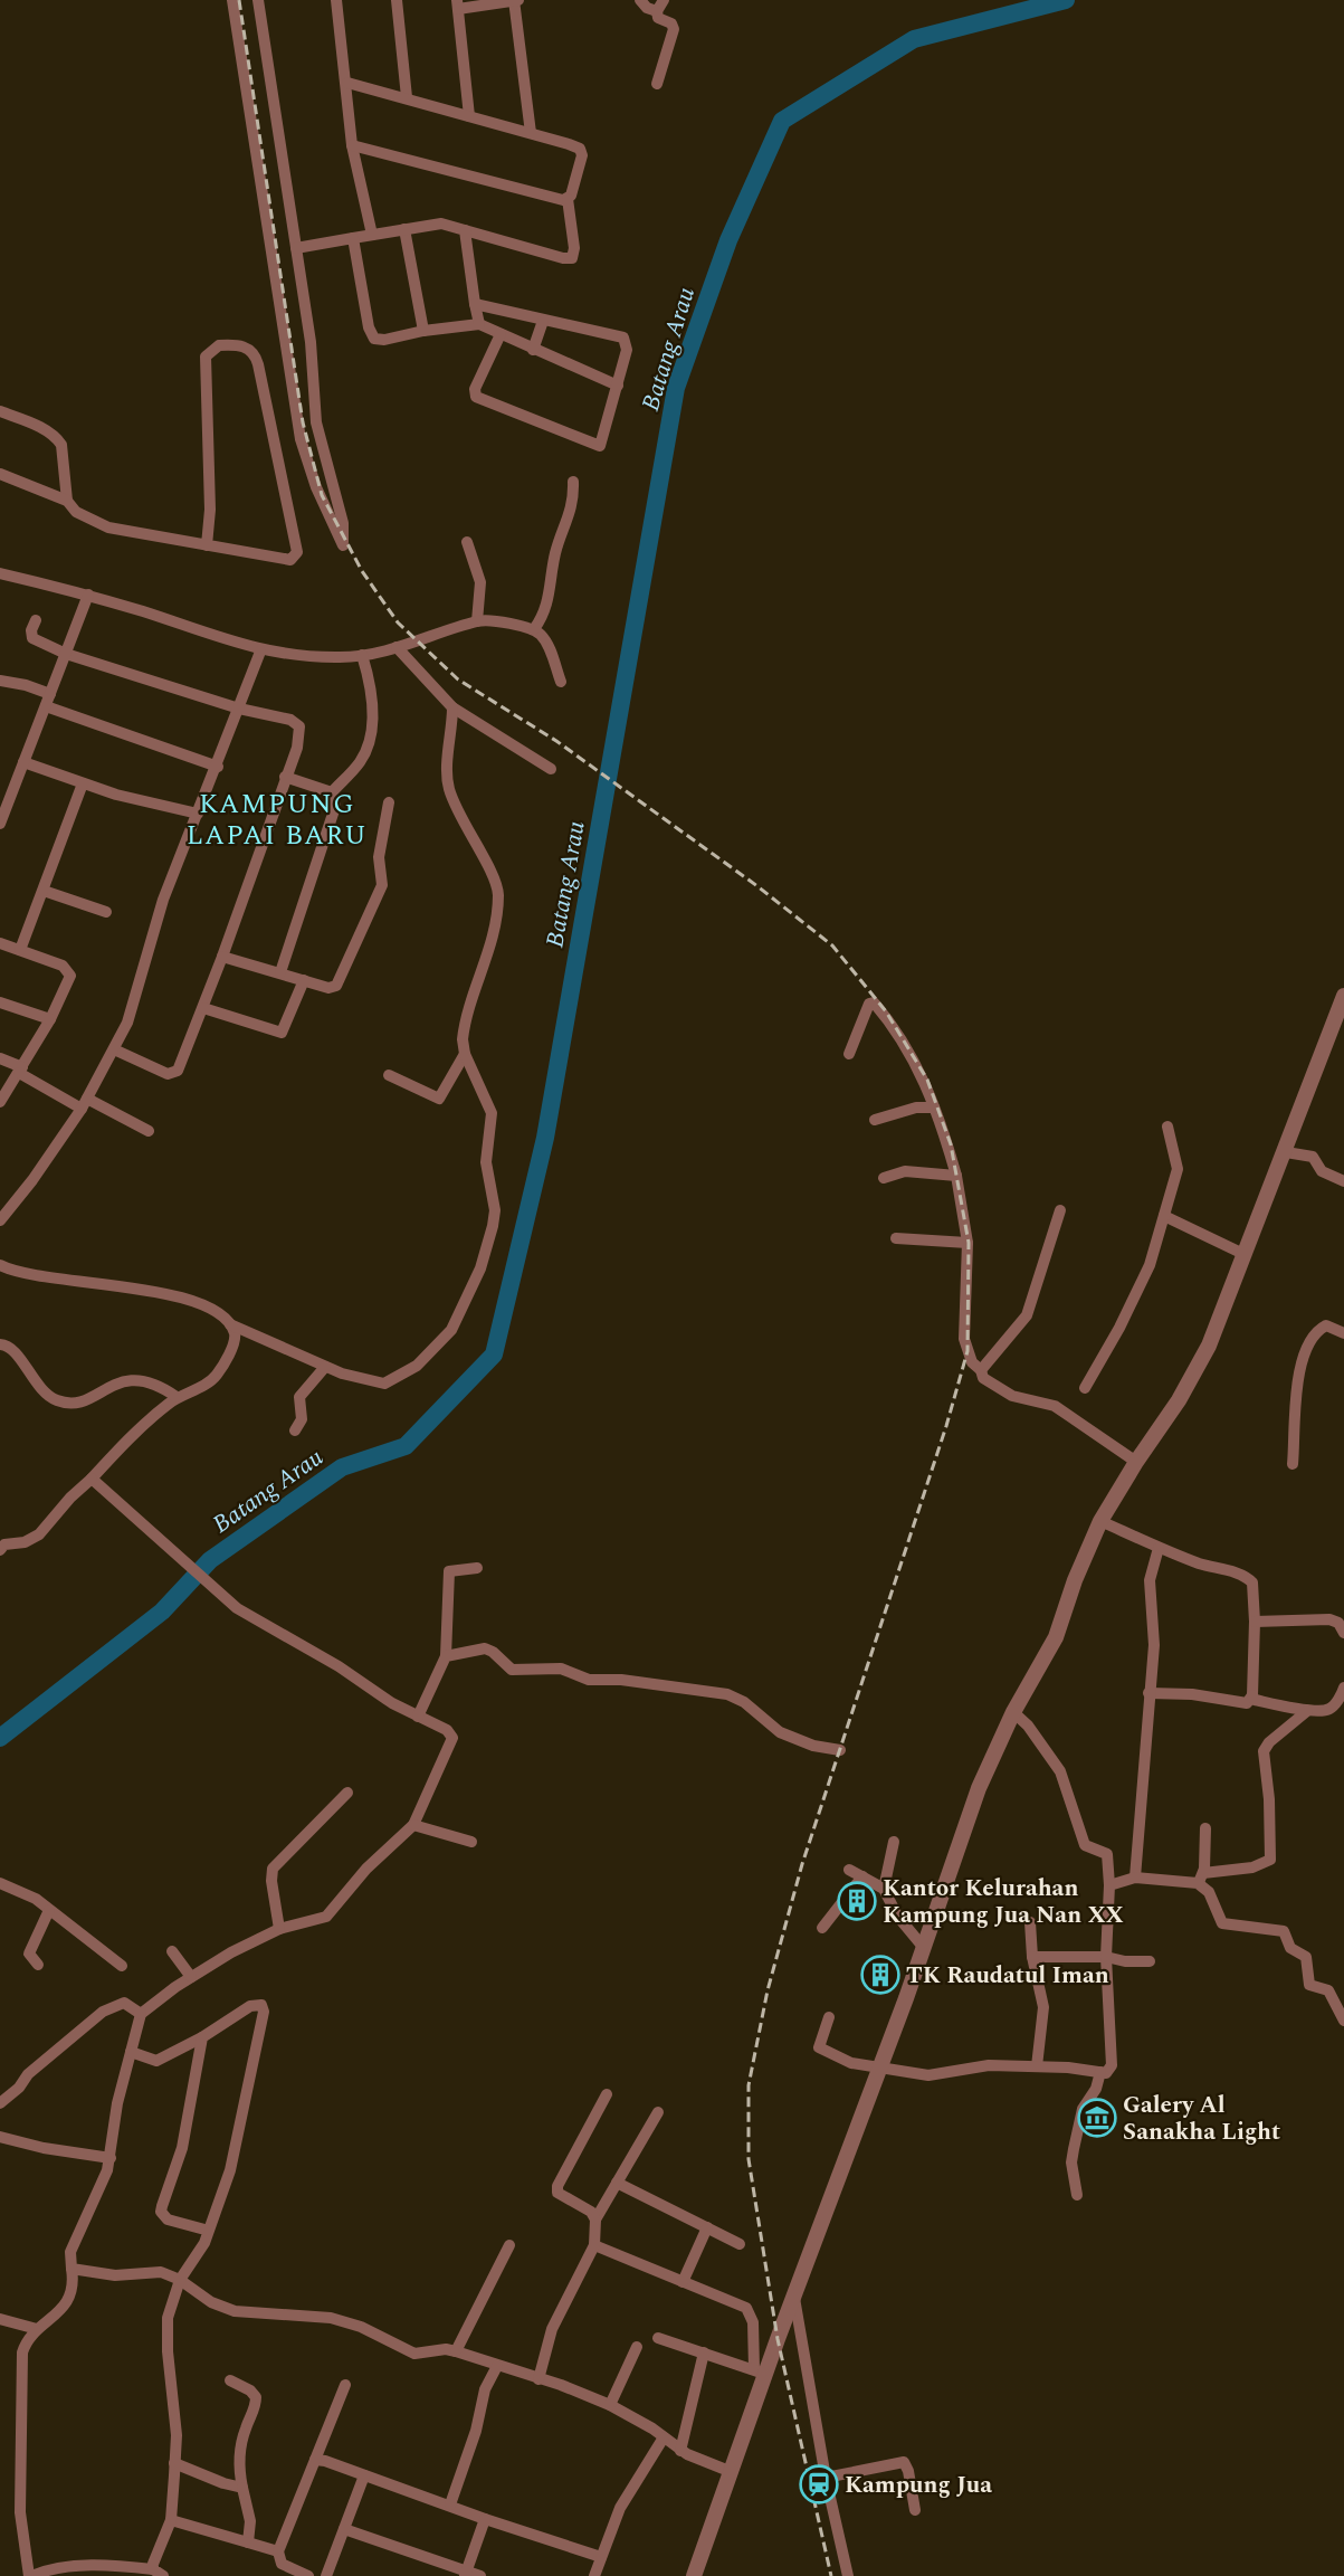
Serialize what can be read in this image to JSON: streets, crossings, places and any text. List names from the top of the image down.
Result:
{
  "districts": ["KAMPUNG LAPAI BARU"],
  "water": ["Batang Arau"],
  "places": {
    "building": ["Kantor Kelurahan Kampung Jua Nan XX", "TK Raudatul Iman"],
    "museum": ["Galery Al Sanakha Light"],
    "station": ["Kampung Jua"]
  }
}
